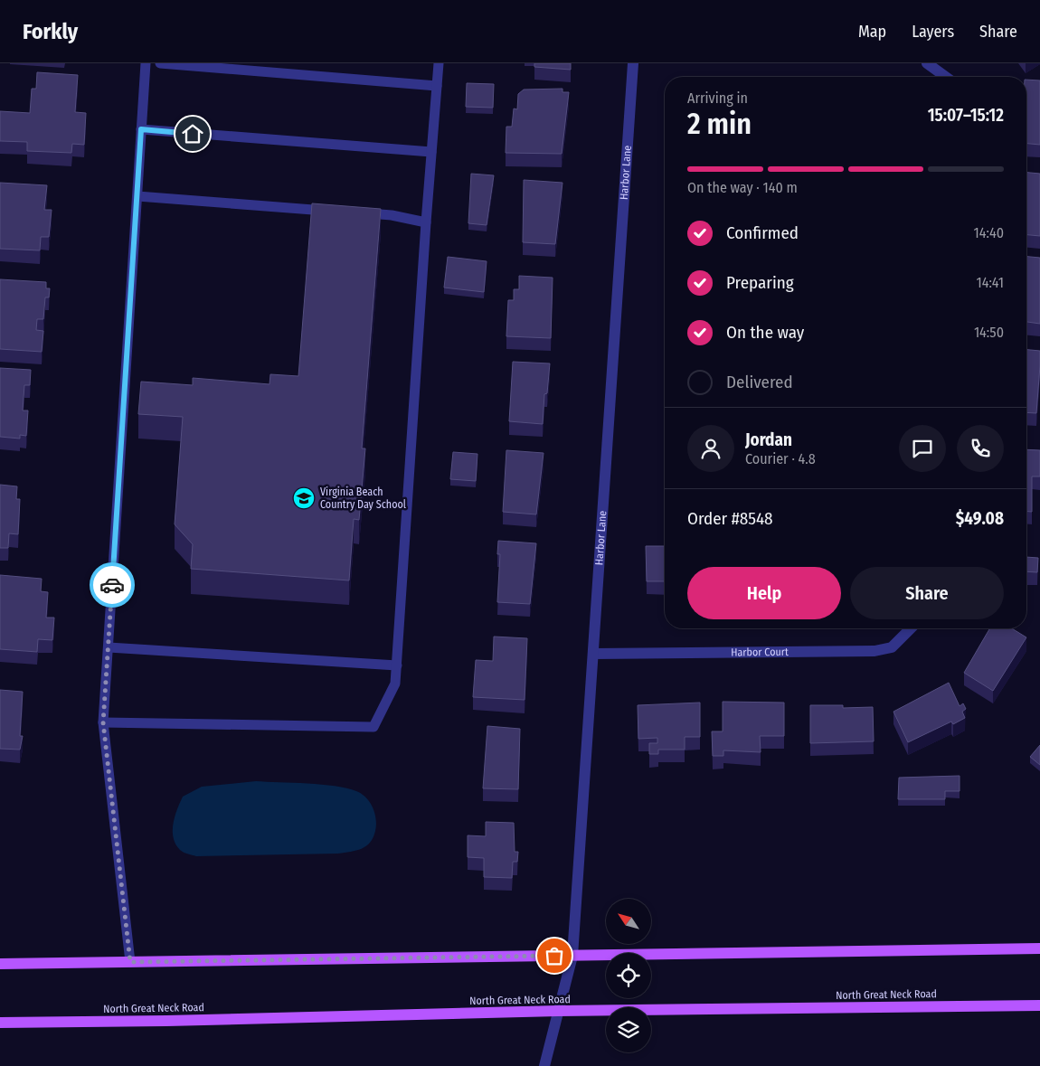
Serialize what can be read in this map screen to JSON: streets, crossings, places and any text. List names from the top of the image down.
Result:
{
  "streets": {
    "main road": ["North Great Neck Road"],
    "street": ["Harbor Lane", "Harbor Court"]
  },
  "crossings": [
    ["Harbor Lane", "Harbor Court"],
    ["Harbor Lane", "North Great Neck Road"]
  ],
  "places": {
    "school or university": ["Virginia Beach Country Day School"]
  },
  "north": "top left",
  "page": {
    "header": "Forkly",
    "nav": ["Map", "Layers", "Share"],
    "heading": ["2 min", "Arriving in", "15:07–15:12"],
    "panel": [
      "Jordan",
      "Courier · 4.8",
      "Order #8548",
      "$49.08"
    ],
    "bar": "On the way · 140 m",
    "list": [
      ["Confirmed", "14:40"],
      ["Preparing", "14:41"],
      ["On the way", "14:50"],
      "Delivered"
    ],
    "buttons": ["Help", "Share"]
  }
}
